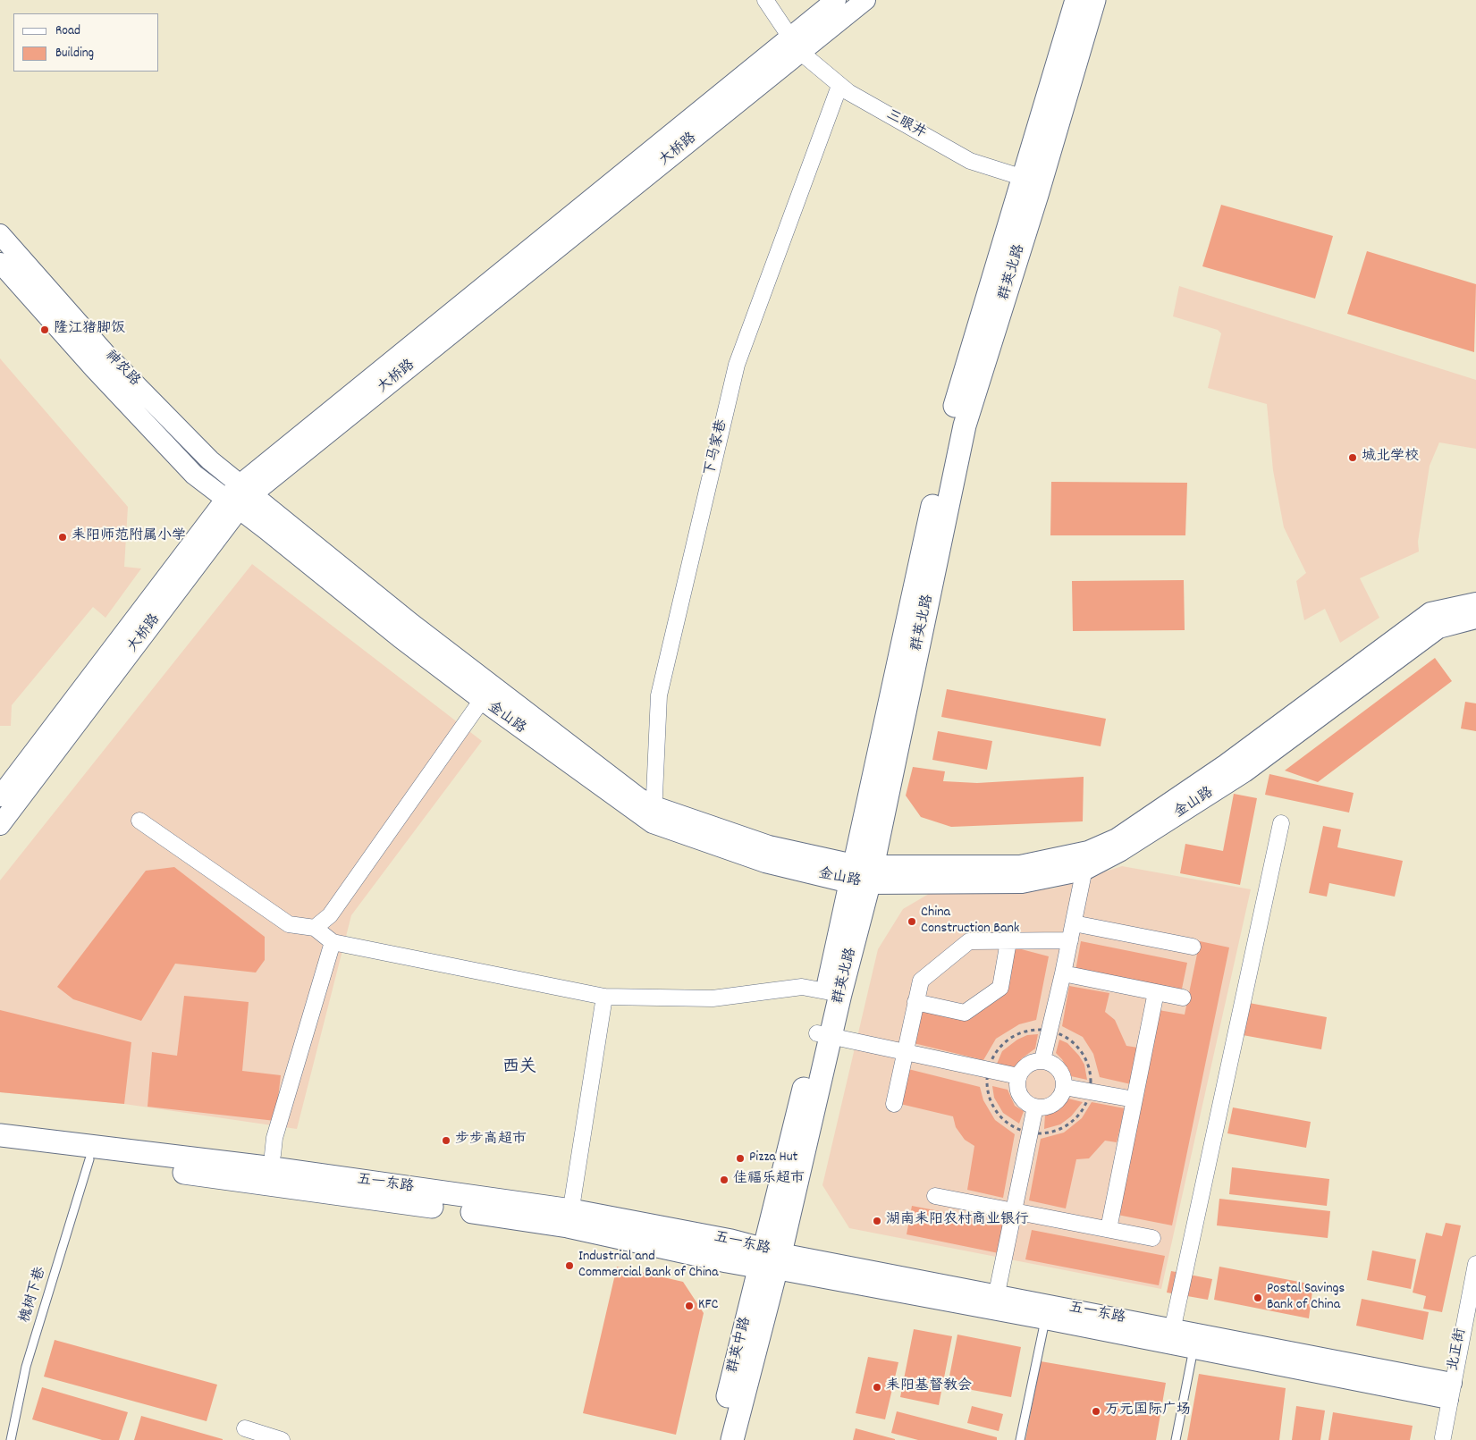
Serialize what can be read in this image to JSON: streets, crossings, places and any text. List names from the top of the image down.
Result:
{
  "streets": {
    "main road": ["群英北路", "五一东路", "群英中路"],
    "street": [
      "三眼井",
      "大桥路",
      "神农路",
      "下马家巷",
      "金山路",
      "北正街"
    ],
    "lane": ["槐树下巷"]
  },
  "crossings": [
    ["三眼井", "大桥路"],
    ["三眼井", "群英北路"],
    ["三眼井", "下马家巷"],
    ["大桥路", "神农路"],
    ["大桥路", "金山路"],
    ["群英北路", "金山路"],
    ["群英北路", "五一东路"],
    ["群英北路", "群英中路"],
    ["神农路", "金山路"],
    ["下马家巷", "金山路"],
    ["五一东路", "槐树下巷"],
    ["五一东路", "群英中路"],
    ["五一东路", "北正街"]
  ],
  "districts": ["西关"],
  "places": [
    "隆江猪脚饭",
    "城北学校",
    "耒阳师范附属小学",
    "China Construction Bank",
    "步步高超市",
    "Pizza Hut",
    "佳福乐超市",
    "湖南耒阳农村商业银行",
    "Industrial and Commercial Bank of China",
    "Postal Savings Bank of China",
    "KFC",
    "耒阳基督教会",
    "万元国际广场"
  ],
  "legend": ["Road", "Building"]
}
